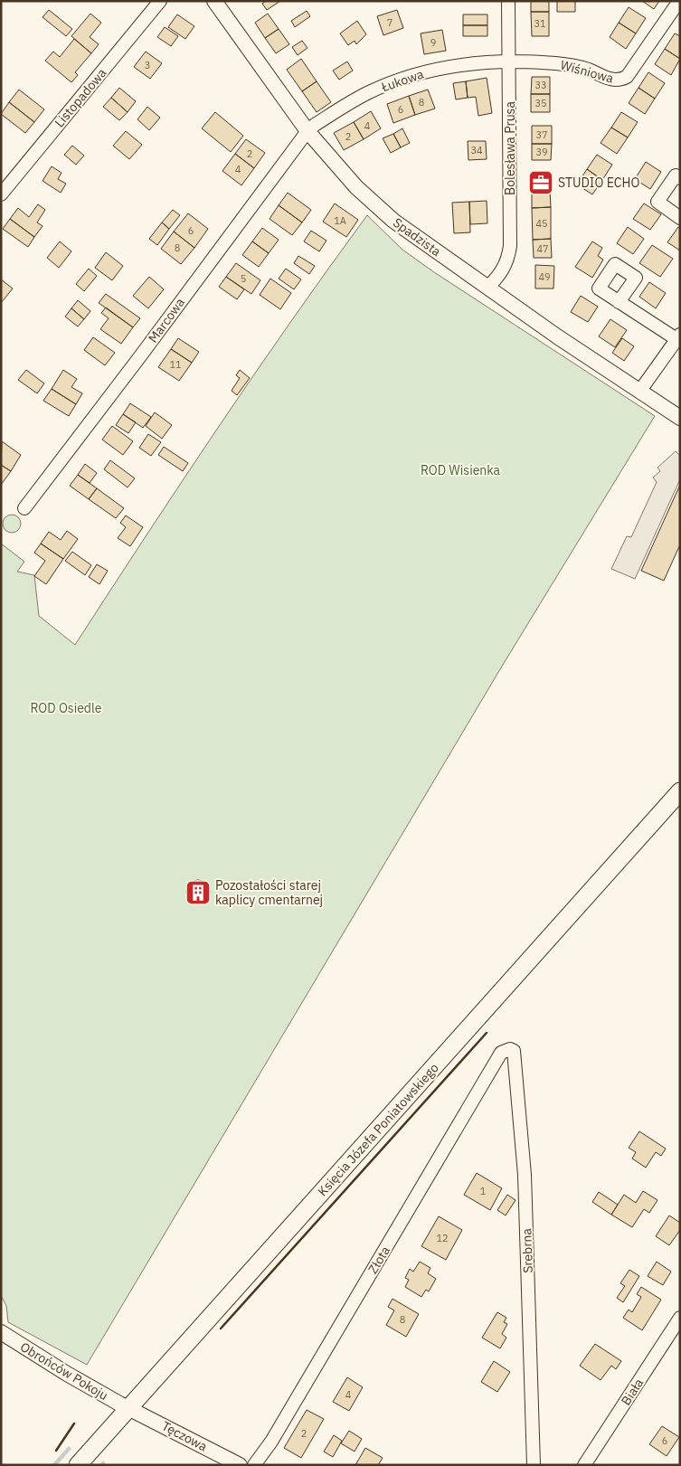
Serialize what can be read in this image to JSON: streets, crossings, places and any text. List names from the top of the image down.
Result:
{
  "streets": {
    "main road": ["Księcia Józefa Poniatowskiego"],
    "street": [
      "Wiśniowa",
      "Łukowa",
      "Listopadowa",
      "Bolesława Prusa",
      "Spadzista",
      "Marcowa",
      "Srebrna",
      "Złota",
      "Obrońców Pokoju",
      "Biała",
      "Tęczowa"
    ]
  },
  "crossings": [
    ["Wiśniowa", "Łukowa"],
    ["Wiśniowa", "Bolesława Prusa"],
    ["Łukowa", "Bolesława Prusa"],
    ["Łukowa", "Spadzista"],
    ["Łukowa", "Marcowa"],
    ["Bolesława Prusa", "Spadzista"],
    ["Spadzista", "Marcowa"],
    ["Księcia Józefa Poniatowskiego", "Obrońców Pokoju"],
    ["Księcia Józefa Poniatowskiego", "Tęczowa"],
    ["Srebrna", "Złota"],
    ["Obrońców Pokoju", "Tęczowa"]
  ],
  "parks": ["ROD Wisienka", "ROD Osiedle"],
  "places": {
    "office": ["STUDIO ECHO"],
    "building": ["Pozostałości starej kaplicy cmentarnej"]
  },
  "house_numbers": [
    "7",
    "31",
    "9",
    "3",
    "33",
    "8",
    "35",
    "6",
    "4",
    "37",
    "2",
    "34",
    "39",
    "2",
    "4",
    "1A",
    "45",
    "6",
    "8",
    "47",
    "49",
    "5",
    "11",
    "1",
    "12",
    "8",
    "4",
    "2",
    "6"
  ]
}
